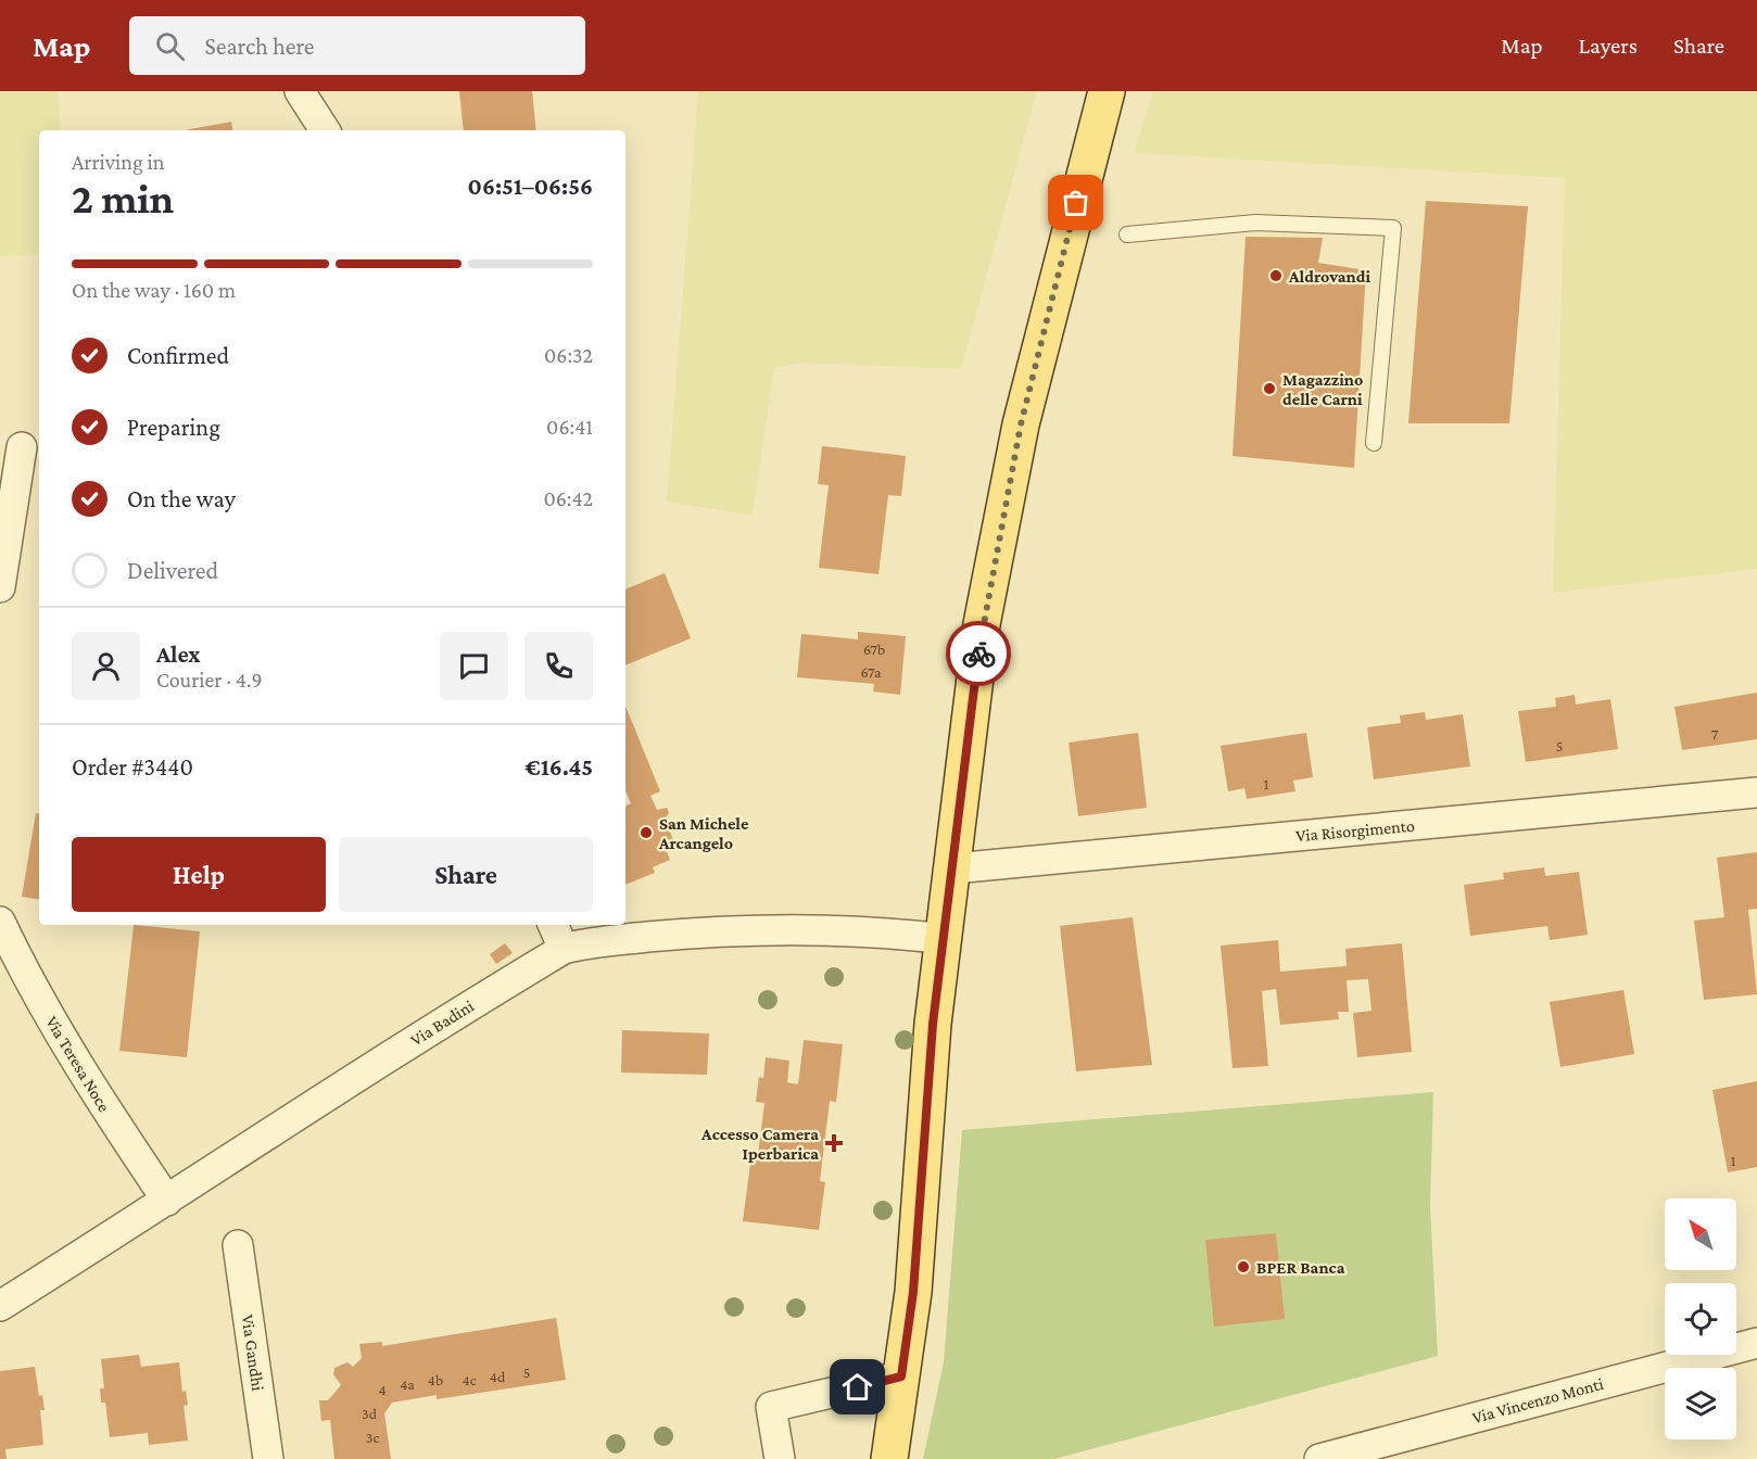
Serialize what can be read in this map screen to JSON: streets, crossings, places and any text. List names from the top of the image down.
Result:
{
  "streets": {
    "street": [
      "Via Risorgimento",
      "Via Badini",
      "Via Teresa Noce",
      "Via Gandhi",
      "Via Vincenzo Monti"
    ]
  },
  "crossings": [
    ["Via Badini", "Via Teresa Noce"]
  ],
  "places": {
    "other": [
      "Aldrovandi",
      "Magazzino delle Carni",
      "San Michele Arcangelo",
      "BPER Banca"
    ],
    "health": ["Accesso Camera Iperbarica"]
  },
  "house_numbers": [
    "67b",
    "67a",
    "7",
    "5",
    "1",
    "1",
    "5",
    "4d",
    "4b",
    "4c",
    "4a",
    "4",
    "3d",
    "3c"
  ],
  "north": "top left",
  "page": {
    "header": "Map",
    "search": "Search here",
    "nav": ["Map", "Layers", "Share"],
    "heading": ["2 min", "Arriving in", "06:51–06:56"],
    "panel": [
      "Alex",
      "Courier · 4.9",
      "Order #3440",
      "€16.45"
    ],
    "bar": "On the way · 160 m",
    "list": [
      ["Confirmed", "06:32"],
      ["Preparing", "06:41"],
      ["On the way", "06:42"],
      "Delivered"
    ],
    "buttons": ["Help", "Share"]
  }
}
